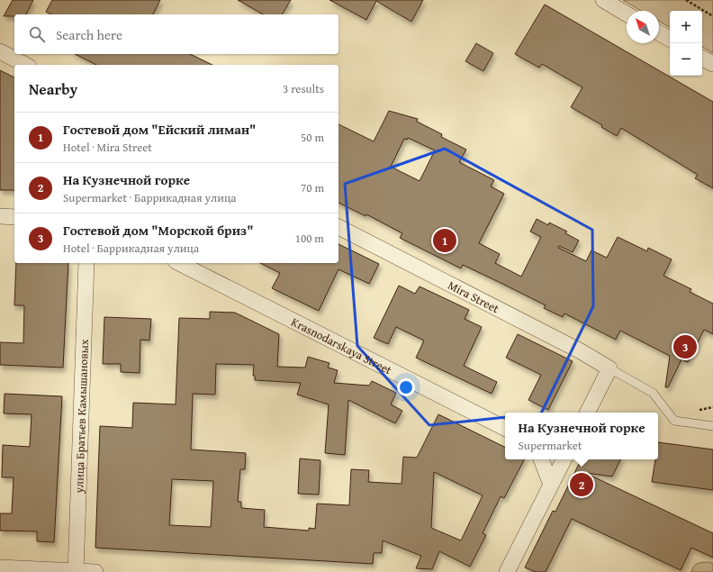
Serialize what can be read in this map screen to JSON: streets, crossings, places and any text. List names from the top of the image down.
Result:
{
  "streets": {
    "street": ["Mira Street", "Krasnodarskaya Street", "улица Братьев Камышановых"]
  },
  "north": "top left",
  "page": {
    "map_buttons": ["+", "−"],
    "search": "Search here",
    "heading": ["Nearby", "3 results"],
    "list": [
      {
        "mark": "1",
        "name": "Гостевой дом \"Ейский лиман\"",
        "note": "Hotel · Mira Street",
        "value": "50 m"
      },
      {
        "mark": "2",
        "name": "На Кузнечной горке",
        "note": "Supermarket · Баррикадная улица",
        "value": "70 m"
      },
      {
        "mark": "3",
        "name": "Гостевой дом \"Морской бриз\"",
        "note": "Hotel · Баррикадная улица",
        "value": "100 m"
      }
    ],
    "pins": ["1", "3", "2"],
    "popup": ["На Кузнечной горке", "Supermarket"]
  }
}
